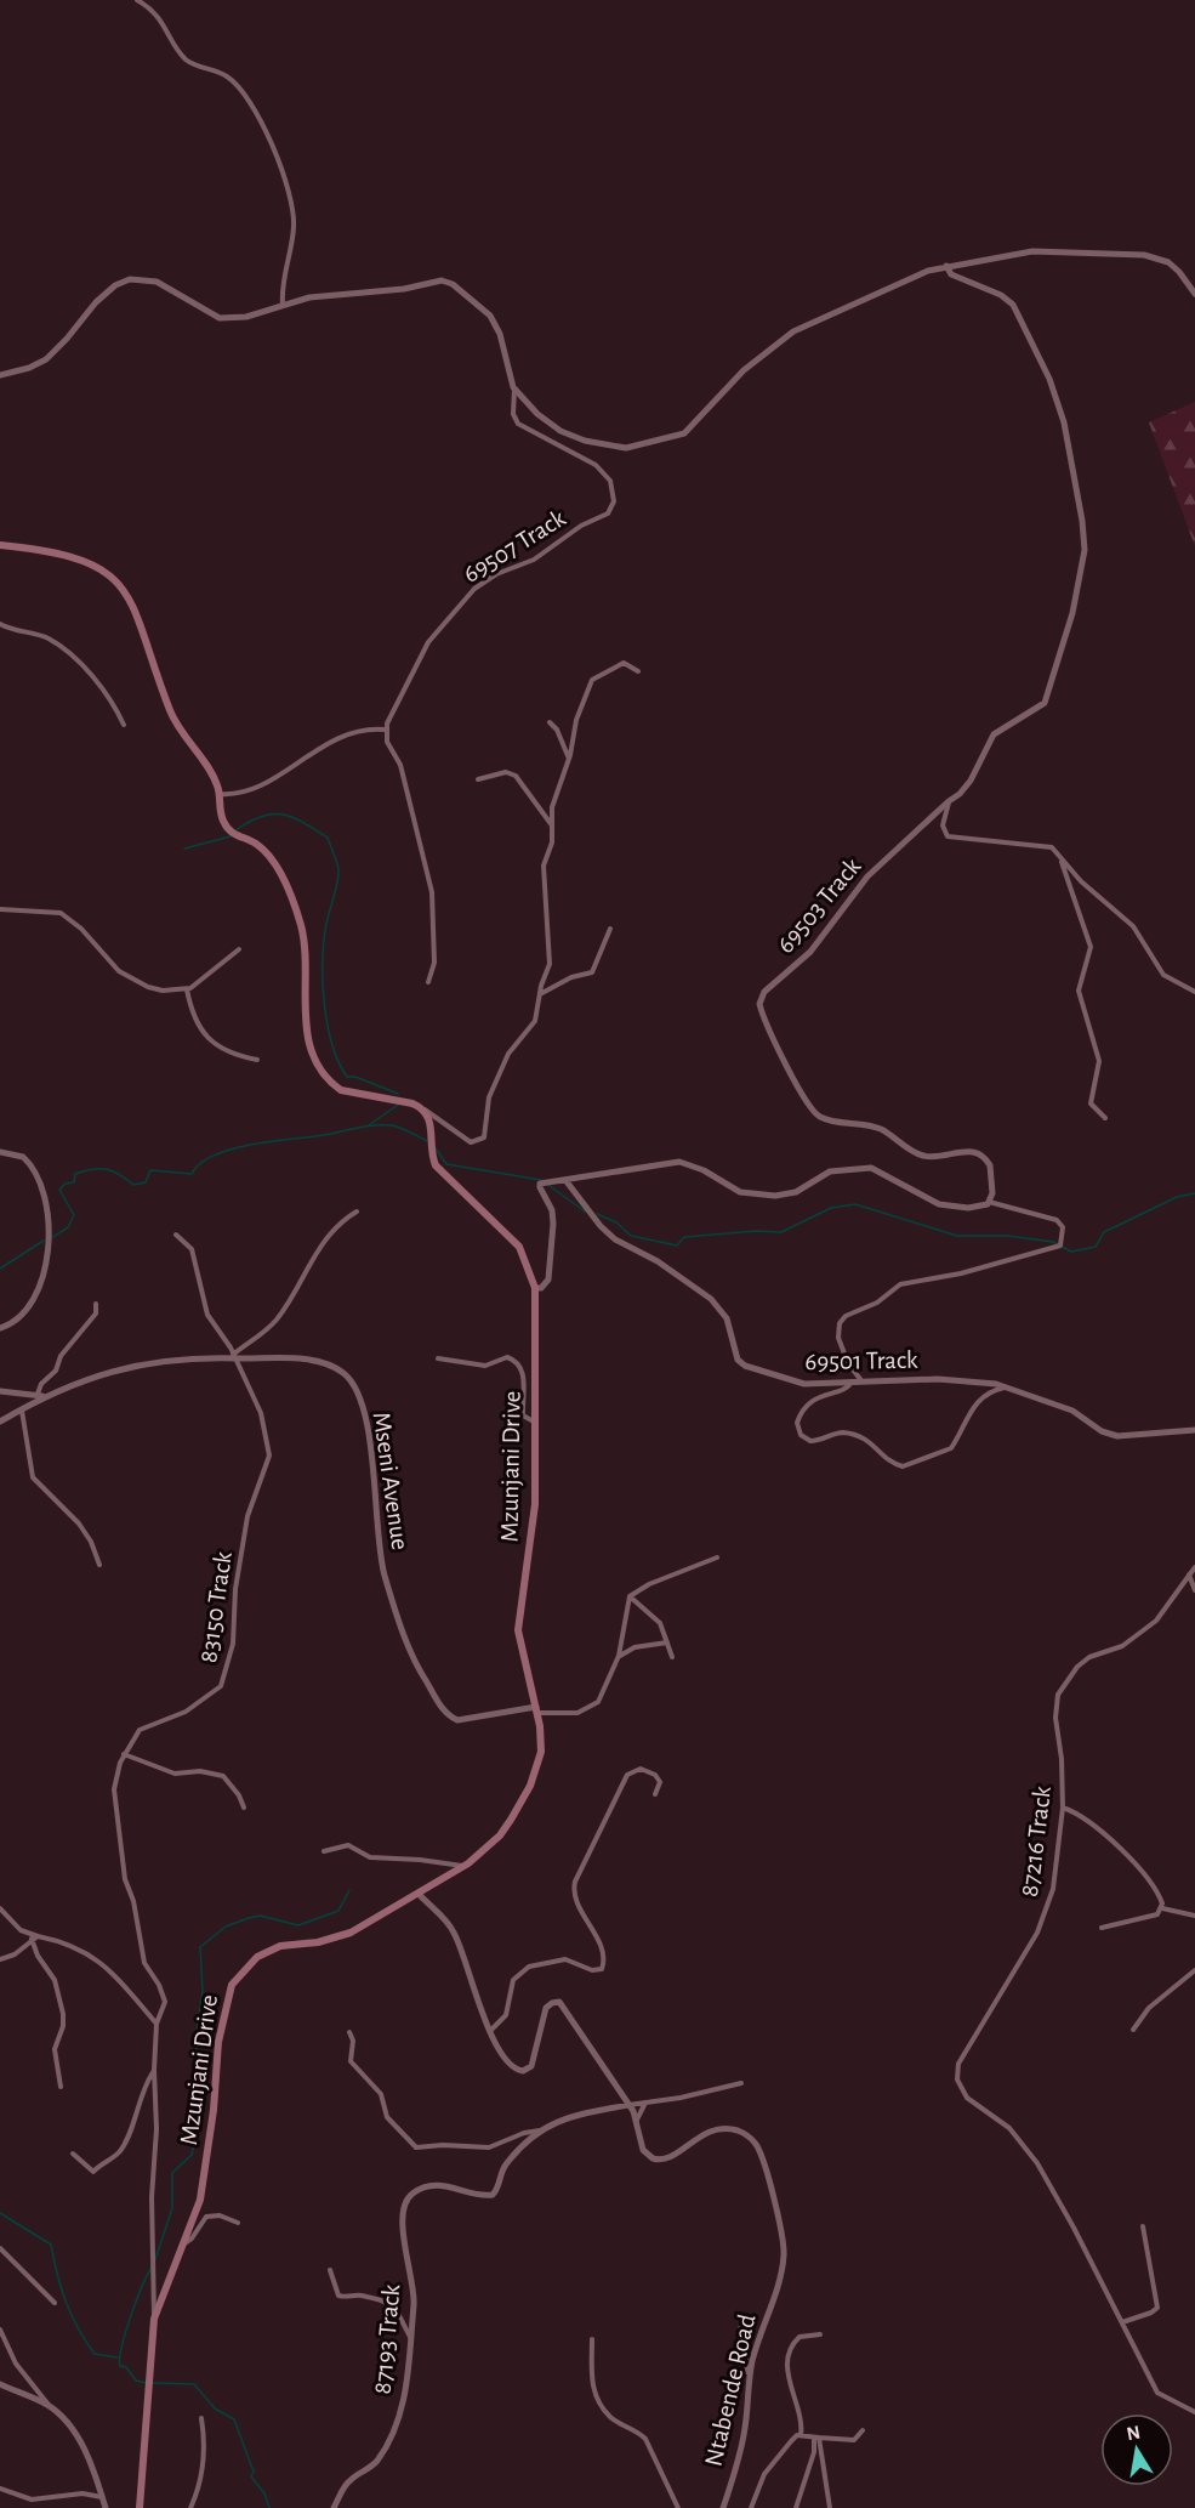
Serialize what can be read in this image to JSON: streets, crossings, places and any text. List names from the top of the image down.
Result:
{
  "streets": {
    "main road": ["Mzunjani Drive"],
    "street": [
      "69507 Track",
      "69503 Track",
      "69501 Track",
      "Mseni Avenue",
      "83150 Track",
      "87216 Track",
      "87193 Track",
      "Ntabende Road"
    ]
  },
  "crossings": [
    ["Mzunjani Drive", "Mseni Avenue"],
    ["Mzunjani Drive", "83150 Track"],
    ["Mzunjani Drive", "Ntabende Road"],
    ["Mseni Avenue", "83150 Track"],
    ["87193 Track", "Ntabende Road"]
  ],
  "north": "top"
}
